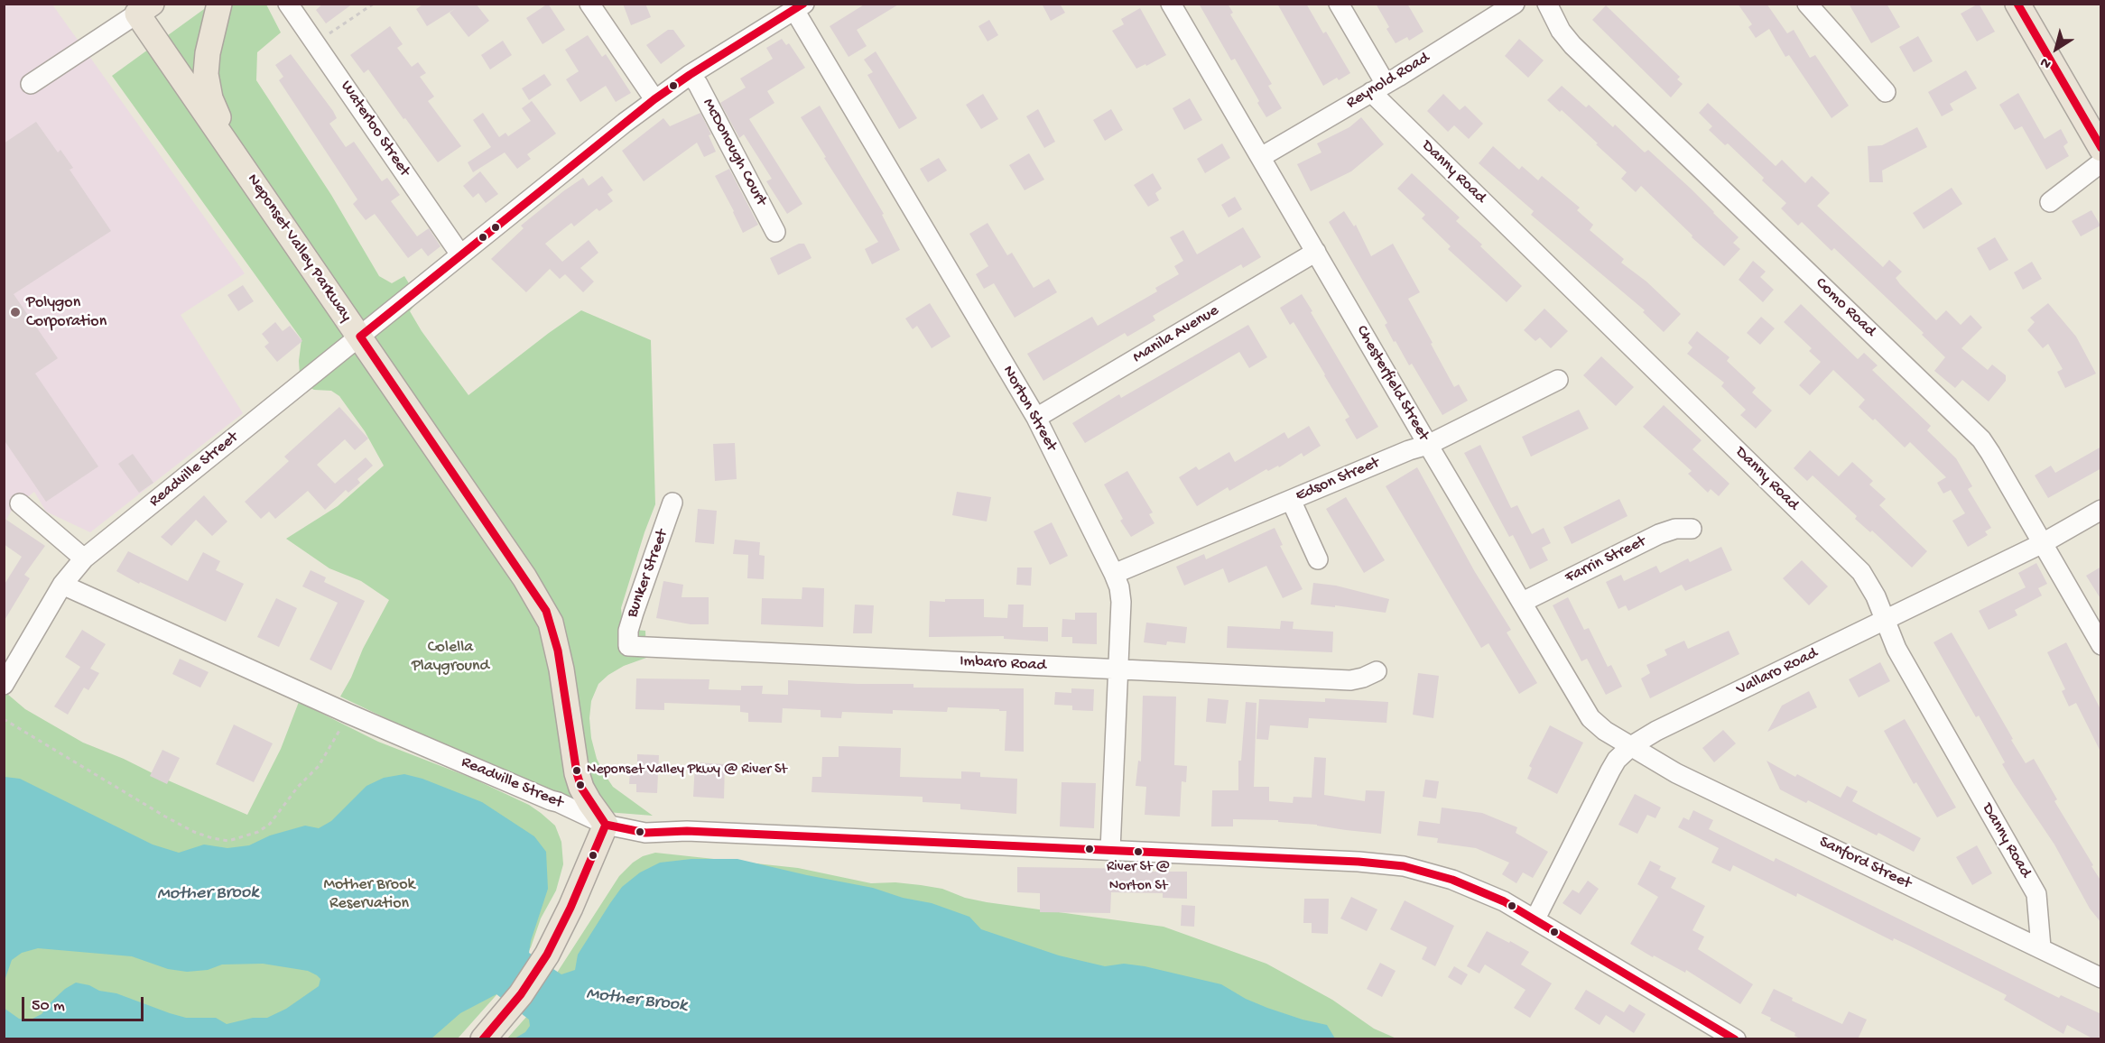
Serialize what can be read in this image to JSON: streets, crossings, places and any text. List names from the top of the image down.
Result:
{
  "streets": {
    "main road": ["Neponset Valley Parkway"],
    "street": [
      "Reynold Road",
      "Waterloo Street",
      "McDonough Court",
      "Danny Road",
      "Como Road",
      "Manila Avenue",
      "Chesterfield Street",
      "Norton Street",
      "Readville Street",
      "Edson Street",
      "Farrin Street",
      "Bunker Street",
      "Imbaro Road",
      "Vallaro Road",
      "Sanford Street"
    ]
  },
  "crossings": [
    ["Reynold Road", "Danny Road"],
    ["Reynold Road", "Chesterfield Street"],
    ["Waterloo Street", "Readville Street"],
    ["McDonough Court", "Readville Street"],
    ["Danny Road", "Vallaro Road"],
    ["Danny Road", "Sanford Street"],
    ["Neponset Valley Parkway", "Readville Street"],
    ["Como Road", "Vallaro Road"],
    ["Manila Avenue", "Chesterfield Street"],
    ["Manila Avenue", "Norton Street"],
    ["Chesterfield Street", "Edson Street"],
    ["Chesterfield Street", "Farrin Street"],
    ["Chesterfield Street", "Vallaro Road"],
    ["Chesterfield Street", "Sanford Street"],
    ["Norton Street", "Readville Street"],
    ["Norton Street", "Edson Street"],
    ["Norton Street", "Imbaro Road"],
    ["Readville Street", "Vallaro Road"],
    ["Bunker Street", "Imbaro Road"],
    ["Vallaro Road", "Sanford Street"]
  ],
  "water": ["Mother Brook"],
  "parks": ["Colella Playground", "Mother Brook Reservation"],
  "places": ["Polygon Corporation", "Neponset Valley Pkwy @ River St", "River St @ Norton St"],
  "scale_bar": "50 m",
  "north": "bottom left"
}
